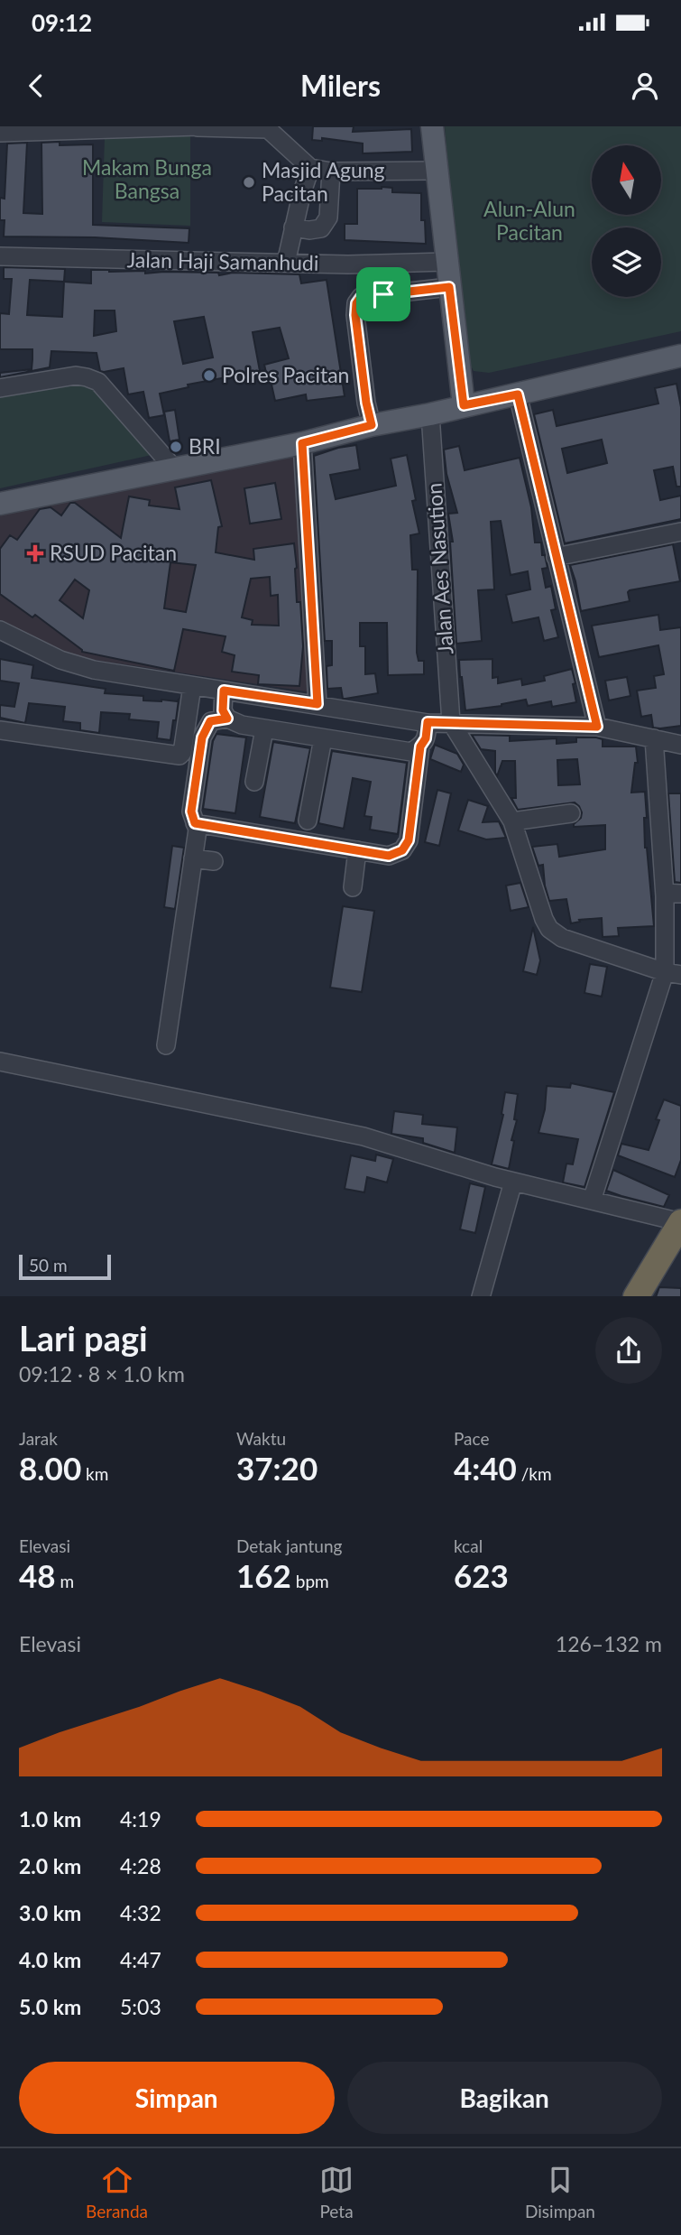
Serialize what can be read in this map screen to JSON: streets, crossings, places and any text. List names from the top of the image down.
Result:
{
  "streets": {
    "street": ["Jalan Haji Samanhudi", "Jalan Aes Nasution"]
  },
  "parks": ["Makam Bunga Bangsa", "Alun-Alun Pacitan"],
  "places": {
    "other": ["Masjid Agung Pacitan", "Polres Pacitan", "BRI"],
    "health": ["RSUD Pacitan"]
  },
  "scale_bar": "50 m",
  "north": "top",
  "page": {
    "status": "09:12",
    "header": "Milers",
    "scale": "50 m",
    "heading": ["Lari pagi", "09:12 · 8 × 1.0 km"],
    "stats": [
      ["Jarak", "8.00 km"],
      ["Waktu", "37:20"],
      ["Pace", "4:40 /km"],
      ["Elevasi", "48 m"],
      ["Detak jantung", "162 bpm"],
      ["kcal", "623"]
    ],
    "chart": ["Elevasi", "126–132 m"],
    "list": [
      {
        "name": "1.0 km",
        "note": "4:19"
      },
      {
        "name": "2.0 km",
        "note": "4:28"
      },
      {
        "name": "3.0 km",
        "note": "4:32"
      },
      {
        "name": "4.0 km",
        "note": "4:47"
      },
      {
        "name": "5.0 km",
        "note": "5:03"
      }
    ],
    "buttons": ["Simpan", "Bagikan"],
    "tabs": ["Beranda", "Peta", "Disimpan"]
  }
}
